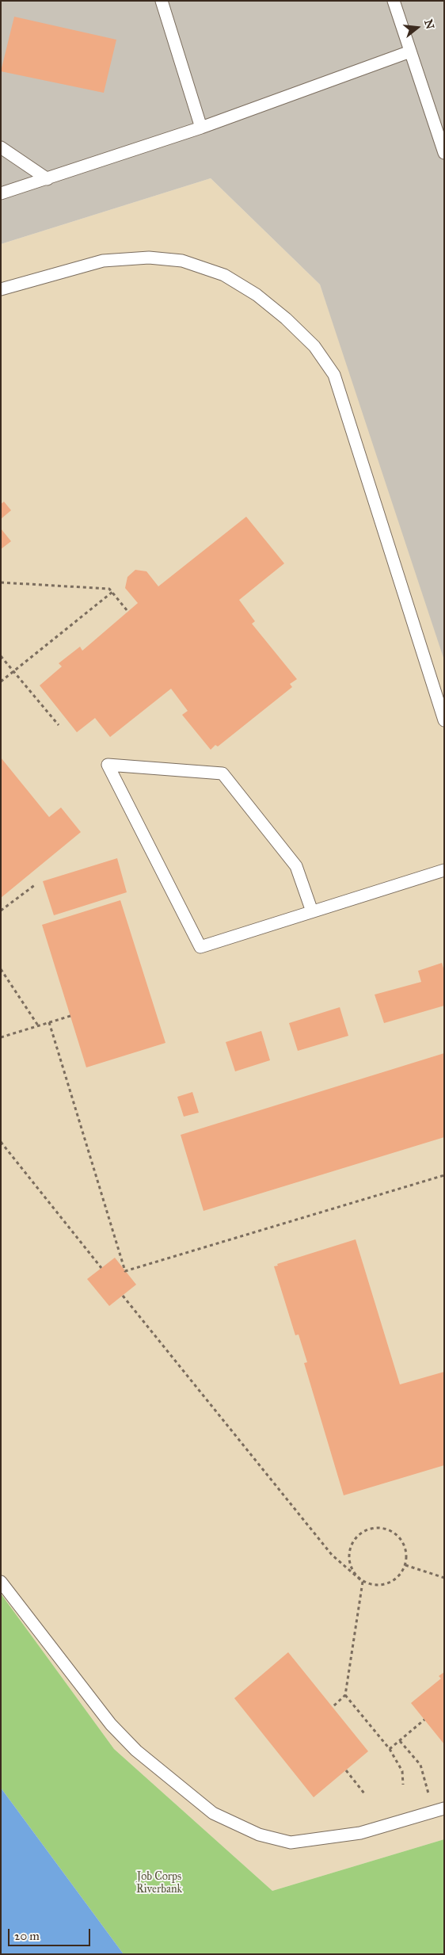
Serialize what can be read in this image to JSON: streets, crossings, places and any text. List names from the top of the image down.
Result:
{
  "parks": ["Job Corps Riverbank"],
  "scale_bar": "20 m",
  "north": "right"
}
